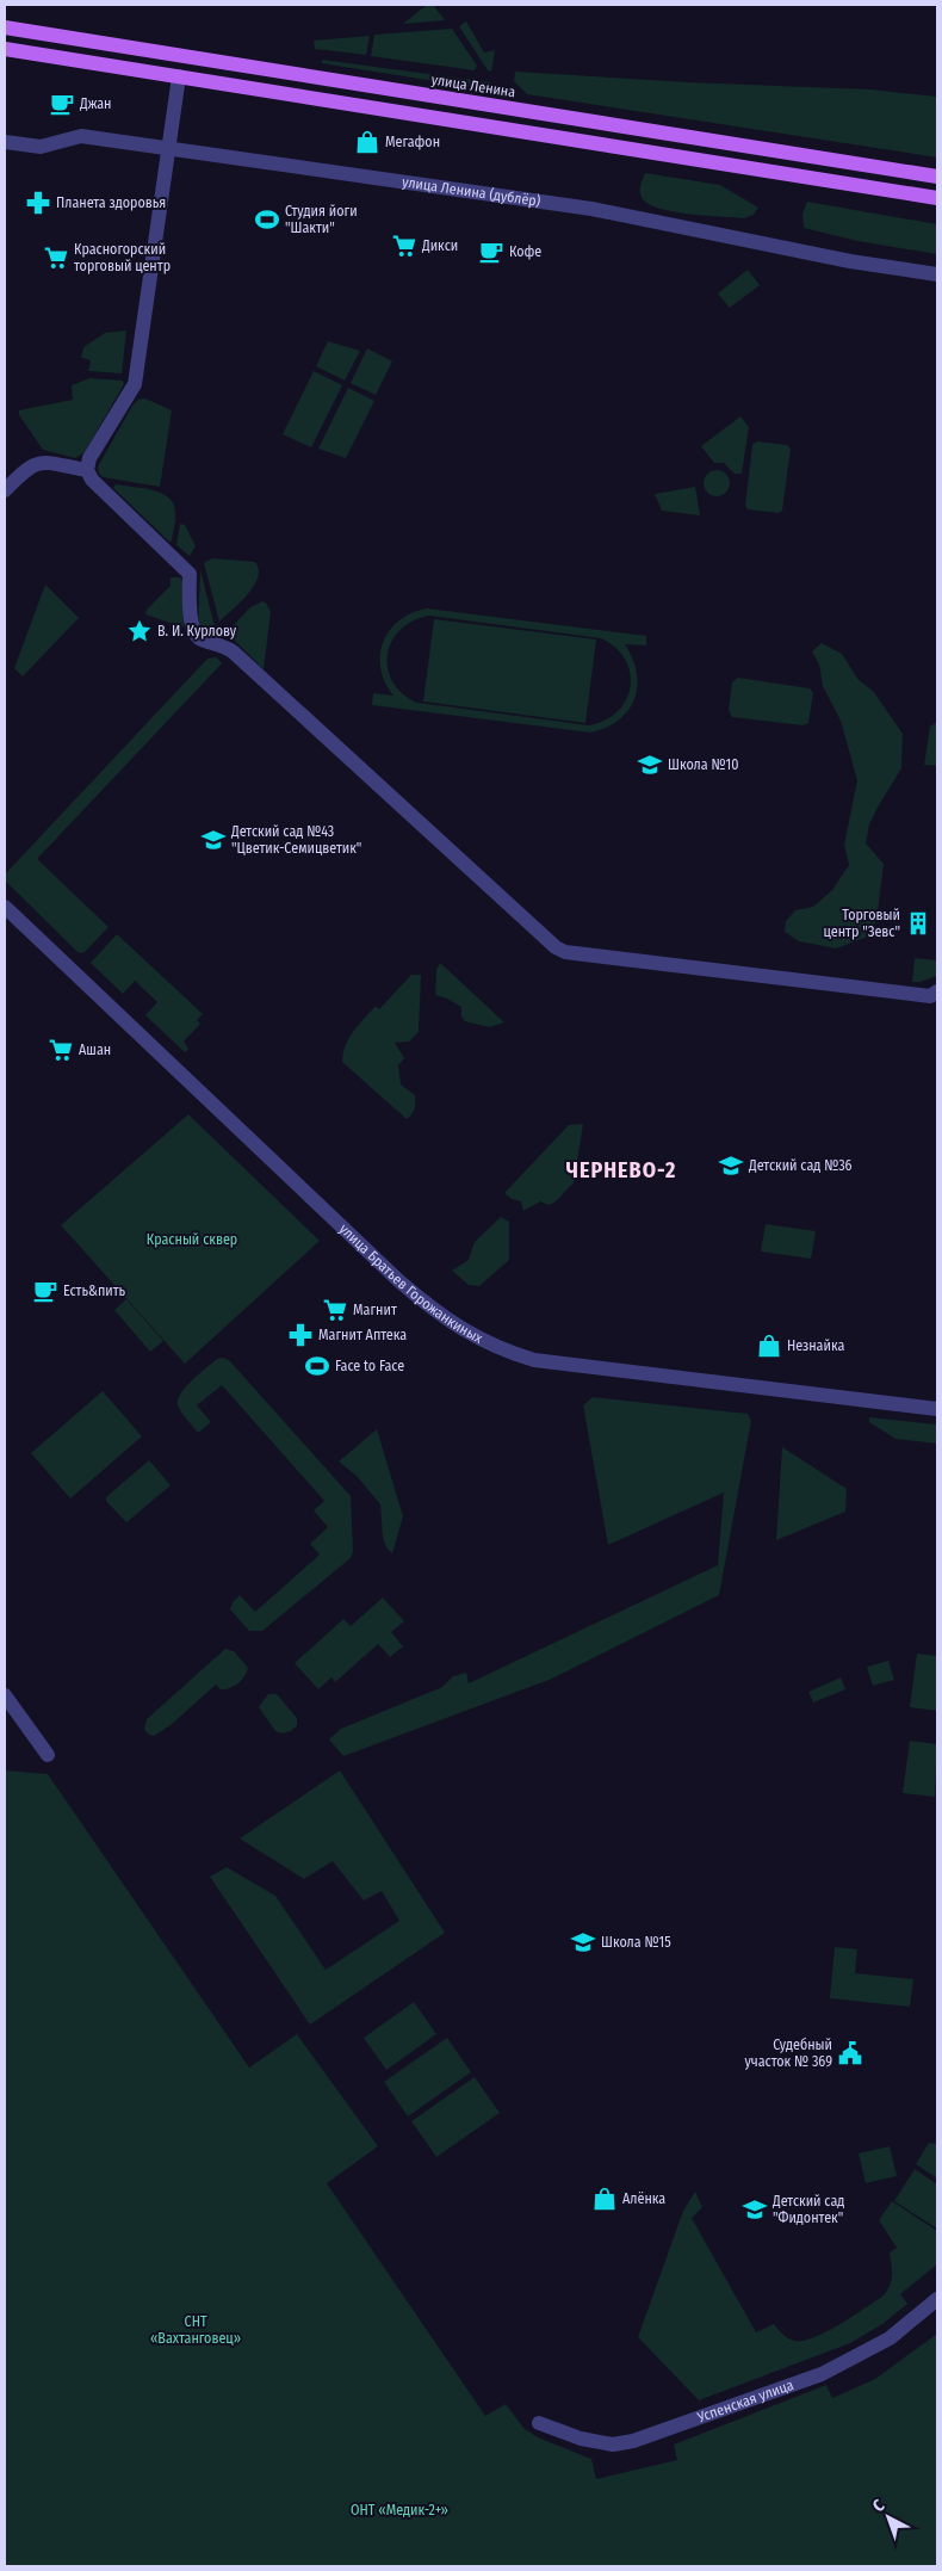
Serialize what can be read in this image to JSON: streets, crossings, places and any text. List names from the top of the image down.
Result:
{
  "streets": {
    "main road": ["улица Ленина"],
    "street": ["улица Ленина (дублёр)", "улица Братьев Горожанкиных", "Успенская улица"]
  },
  "districts": ["ЧЕРНЕВО-2"],
  "parks": ["Красный сквер", "СНТ «Вахтанговец»", "ОНТ «Медик-2+»"],
  "places": {
    "cafe": ["Джан", "Кофе", "Есть&пить"],
    "shop": ["Мегафон", "Незнайка", "Алёнка"],
    "pharmacy": ["Планета здоровья", "Магнит Аптека"],
    "sports": ["Студия йоги \"Шакти\"", "Face to Face"],
    "supermarket": [
      "Дикси",
      "Красногорский торговый центр",
      "Ашан",
      "Магнит"
    ],
    "place": ["В. И. Курлову"],
    "school or university": [
      "Школа №10",
      "Детский сад №43 \"Цветик-Семицветик\"",
      "Детский сад №36",
      "Школа №15",
      "Детский сад \"Фидонтек\""
    ],
    "building": ["Торговый центр \"Зевс\""],
    "public building": ["Судебный участок № 369"]
  },
  "north": "top left"
}
